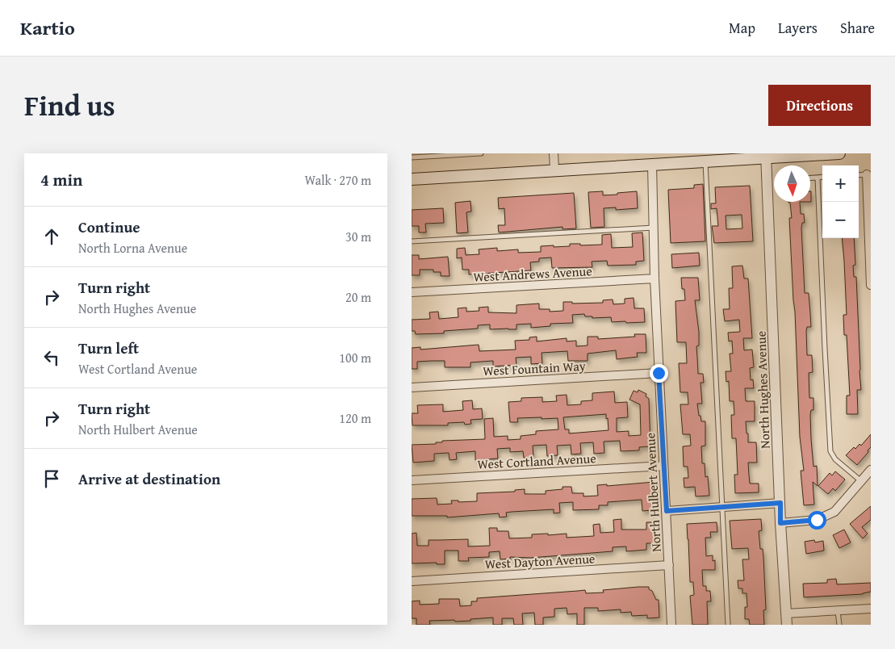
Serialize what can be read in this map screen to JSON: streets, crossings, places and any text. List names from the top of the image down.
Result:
{
  "streets": {
    "street": [
      "West Andrews Avenue",
      "West Fountain Way",
      "North Hughes Avenue",
      "West Cortland Avenue",
      "North Hulbert Avenue",
      "West Dayton Avenue"
    ]
  },
  "crossings": [
    ["West Andrews Avenue", "North Hulbert Avenue"],
    ["West Fountain Way", "North Hulbert Avenue"],
    ["West Cortland Avenue", "North Hulbert Avenue"],
    ["North Hulbert Avenue", "West Dayton Avenue"]
  ],
  "north": "bottom",
  "page": {
    "header": "Kartio",
    "nav": ["Map", "Layers", "Share"],
    "title": "Find us",
    "buttons": "Directions",
    "heading": ["4 min", "Walk · 270 m"],
    "map_buttons": ["+", "−"],
    "list": [
      ["Continue", "North Lorna Avenue", "30 m"],
      ["Turn right", "North Hughes Avenue", "20 m"],
      ["Turn left", "West Cortland Avenue", "100 m"],
      ["Turn right", "North Hulbert Avenue", "120 m"],
      "Arrive at destination"
    ]
  }
}
